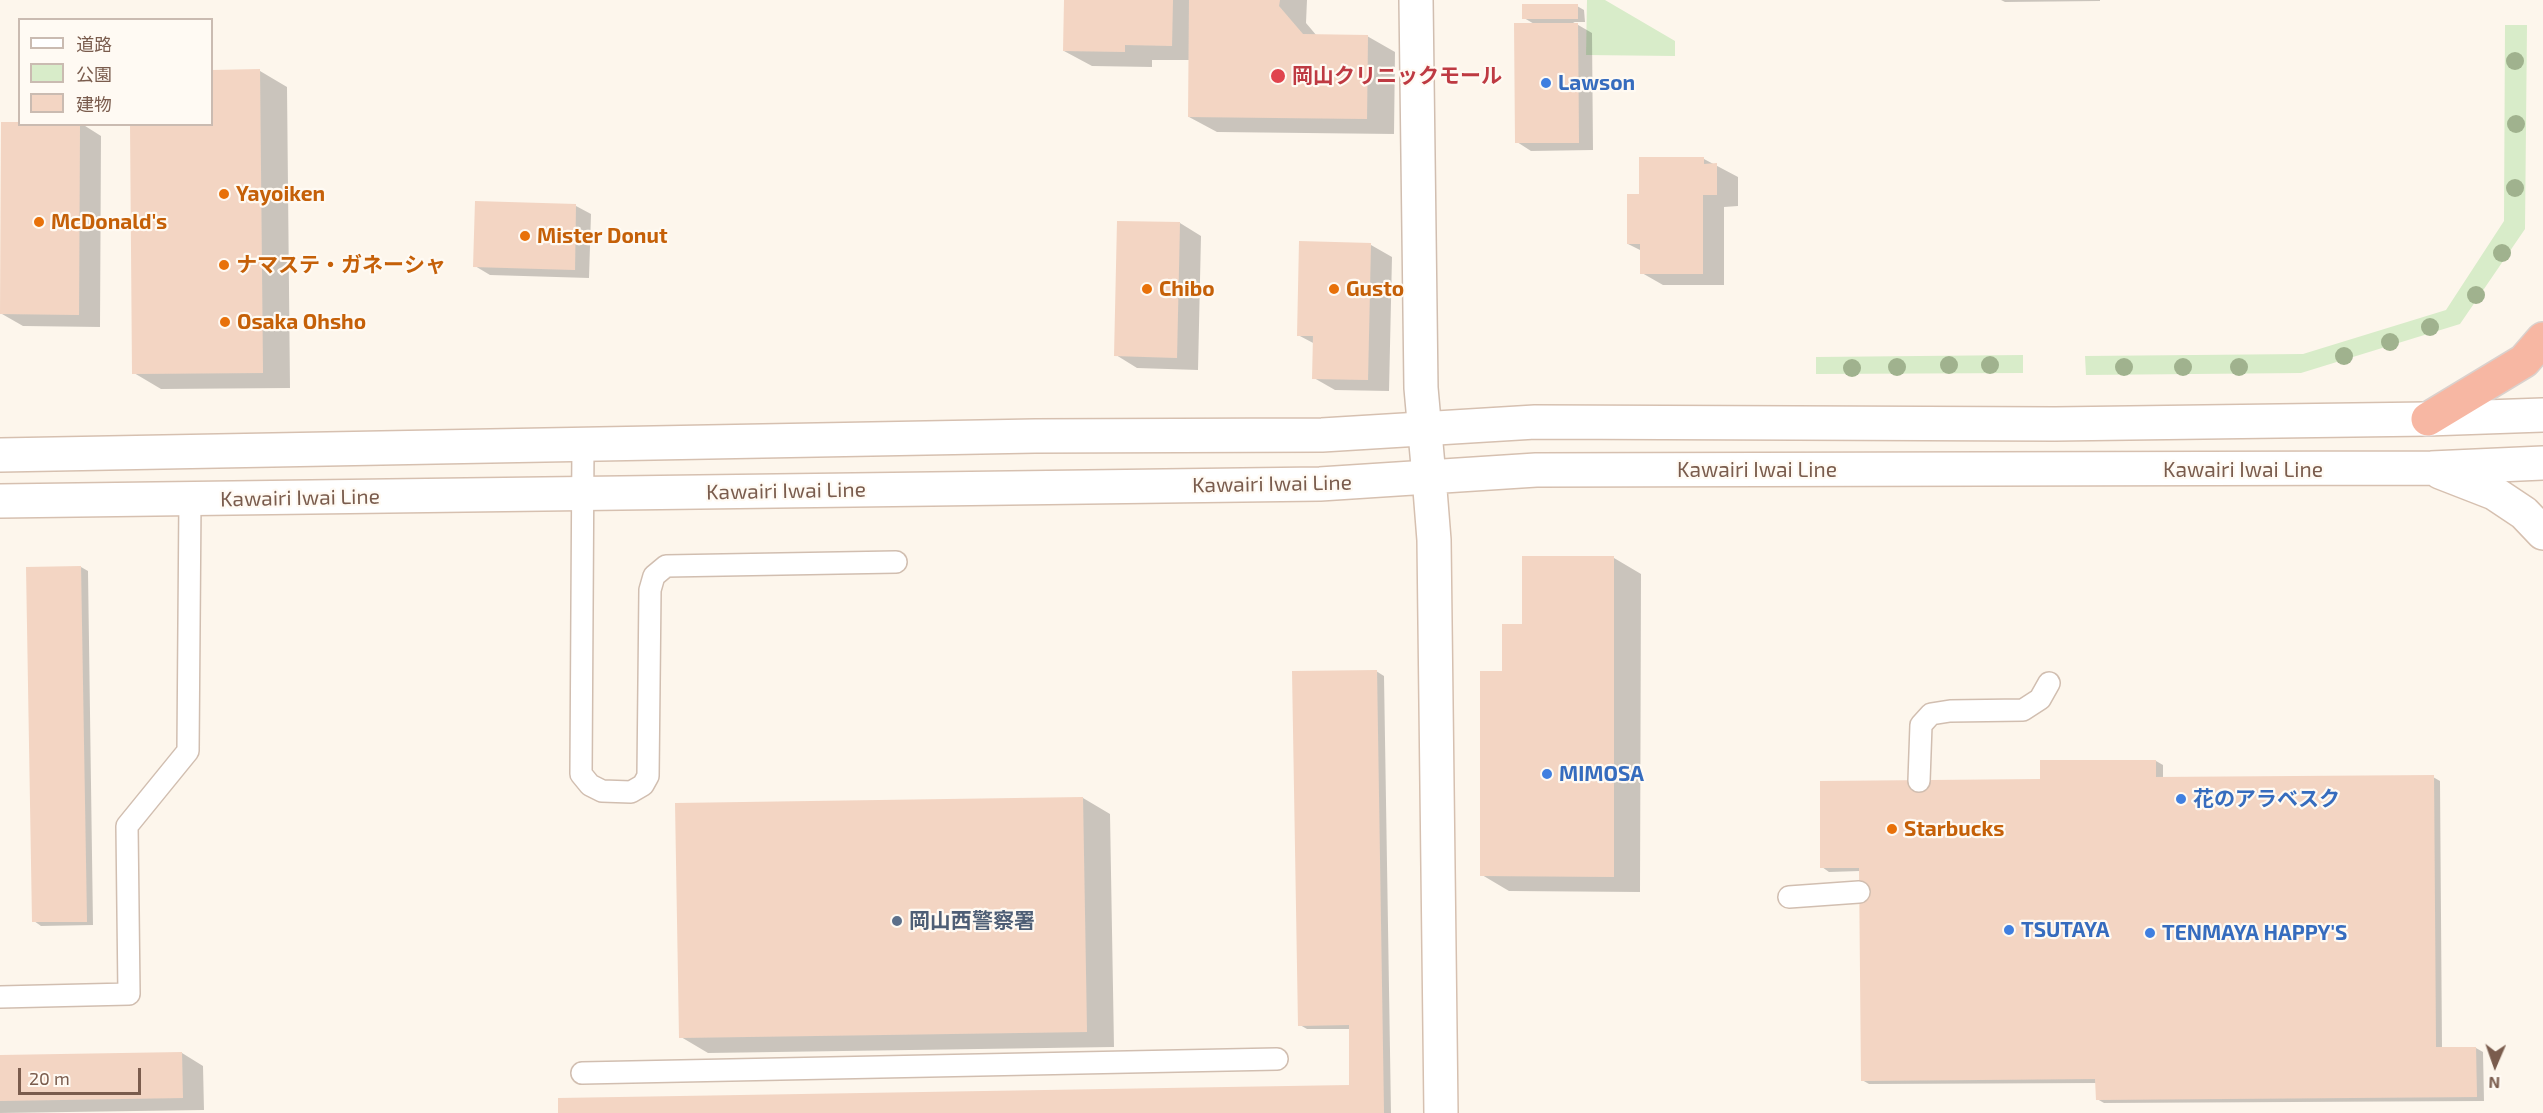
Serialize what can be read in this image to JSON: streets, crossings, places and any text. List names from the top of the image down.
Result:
{
  "streets": {
    "main road": ["Kawairi Iwai Line"]
  },
  "places": [
    "岡山クリニックモール",
    "Lawson",
    "Yayoiken",
    "McDonald's",
    "Mister Donut",
    "ナマステ・ガネーシャ",
    "Chibo",
    "Gusto",
    "Osaka Ohsho",
    "MIMOSA",
    "花のアラベスク",
    "Starbucks",
    "岡山西警察署",
    "TSUTAYA",
    "TENMAYA HAPPY'S"
  ],
  "legend": ["道路", "公園", "建物"],
  "scale_bar": "20 m",
  "north": "bottom"
}
